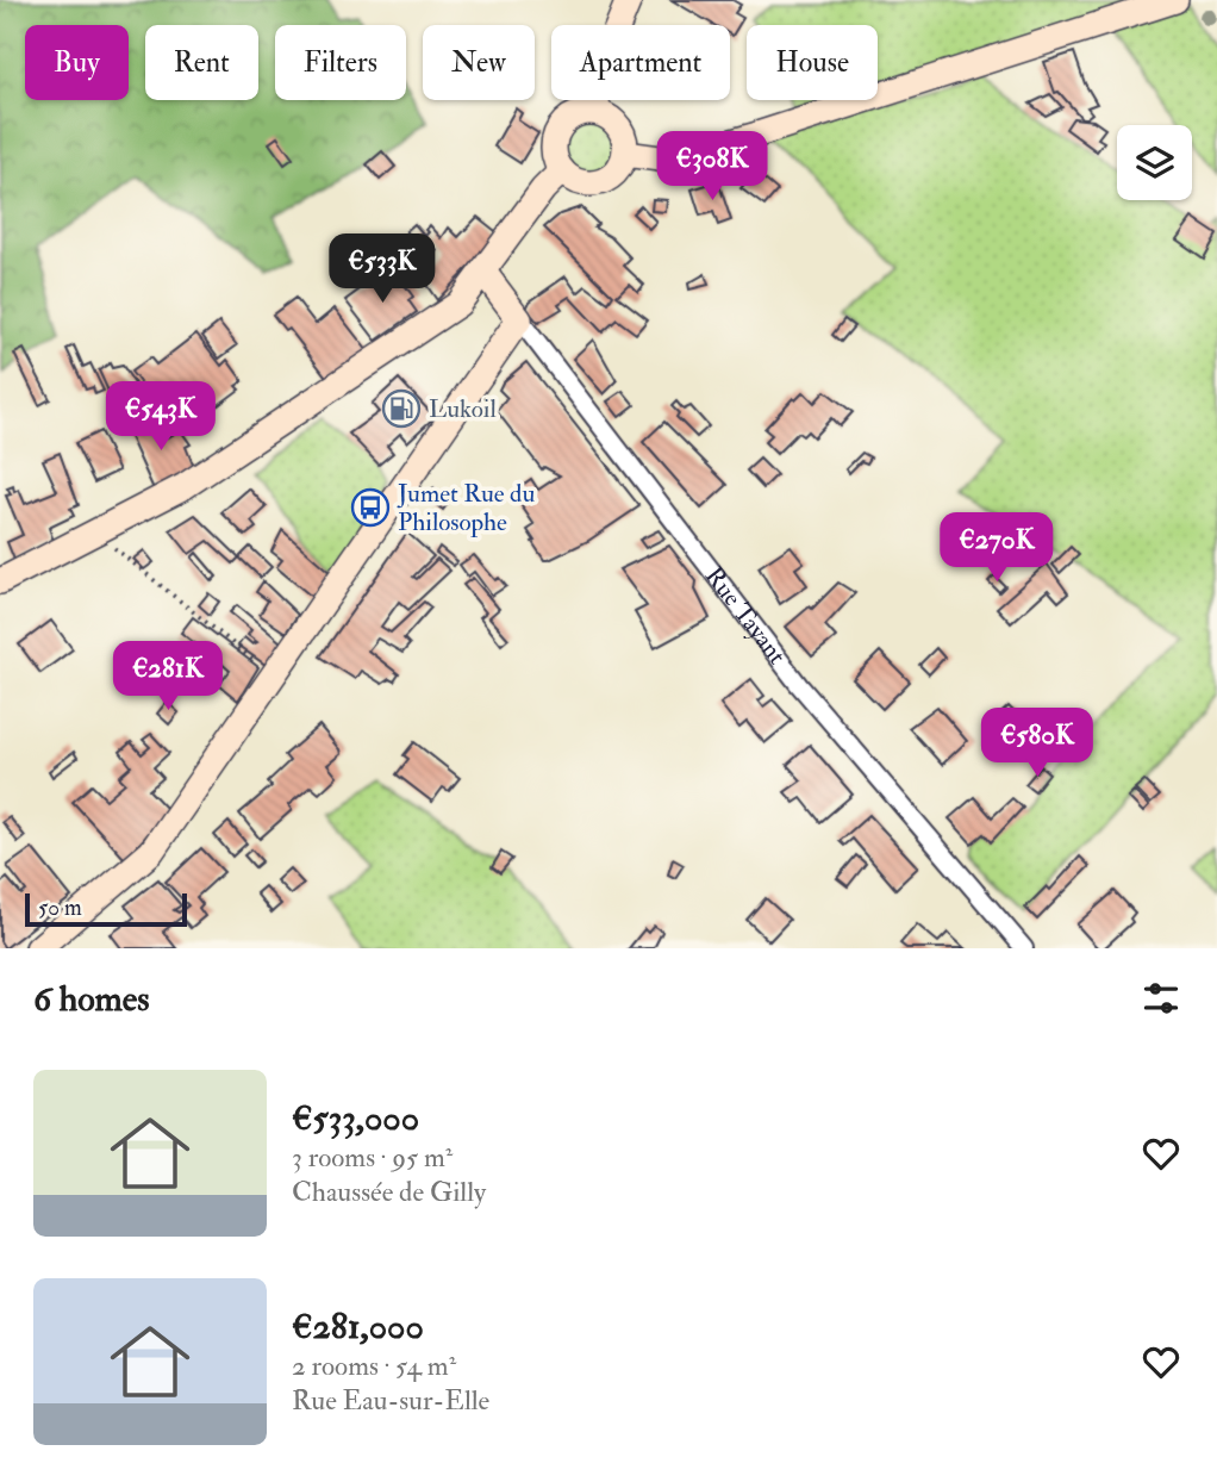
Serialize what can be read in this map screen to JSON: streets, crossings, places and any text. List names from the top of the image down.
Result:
{
  "streets": {
    "main road": ["Rue Tayant"]
  },
  "places": {
    "fuel station": ["Lukoil"],
    "bus stop": ["Jumet Rue du Philosophe"]
  },
  "scale_bar": "50 m",
  "page": {
    "chip": [
      "Buy",
      "Rent",
      "Filters",
      "New",
      "Apartment",
      "House"
    ],
    "price": [
      "€308K",
      "€533K",
      "€543K",
      "€270K",
      "€281K",
      "€580K"
    ],
    "scale": "50 m",
    "heading": "6 homes",
    "list": [
      {
        "name": "€533,000",
        "note": "3 rooms · 95 m² · Chaussée de Gilly"
      },
      {
        "name": "€281,000",
        "note": "2 rooms · 54 m² · Rue Eau-sur-Elle"
      }
    ]
  }
}
